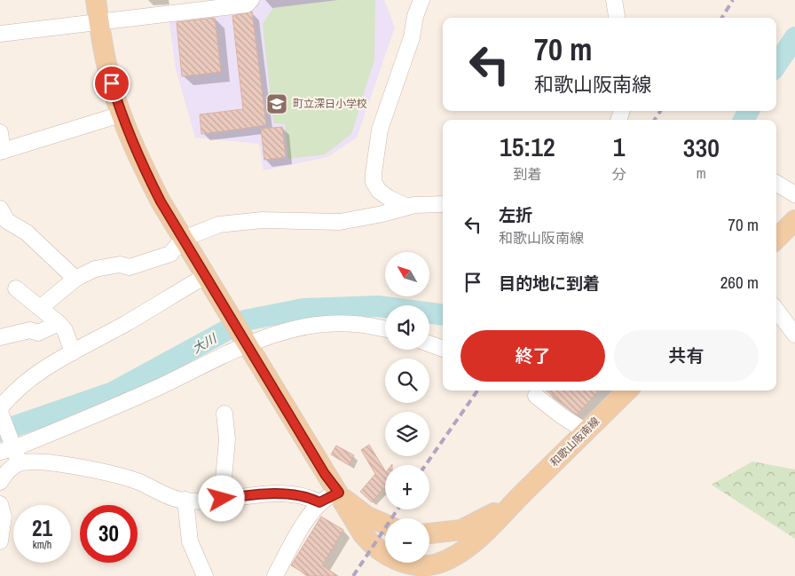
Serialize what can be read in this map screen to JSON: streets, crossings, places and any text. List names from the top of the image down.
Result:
{
  "streets": {
    "main road": ["和歌山阪南線"]
  },
  "water": ["大川"],
  "places": {
    "school or university": ["町立深日小学校"]
  },
  "north": "top left",
  "page": {
    "turn": ["70 m", "和歌山阪南線"],
    "eta": [
      "15:12",
      "到着",
      "1",
      "分",
      "330",
      "m"
    ],
    "list": [
      {
        "name": "左折",
        "note": "和歌山阪南線",
        "value": "70 m"
      },
      {
        "name": "目的地に到着",
        "value": "260 m"
      }
    ],
    "map_buttons": ["+", "−"],
    "buttons": ["終了", "共有"],
    "speed": "21 km/h",
    "limit": "30"
  }
}
